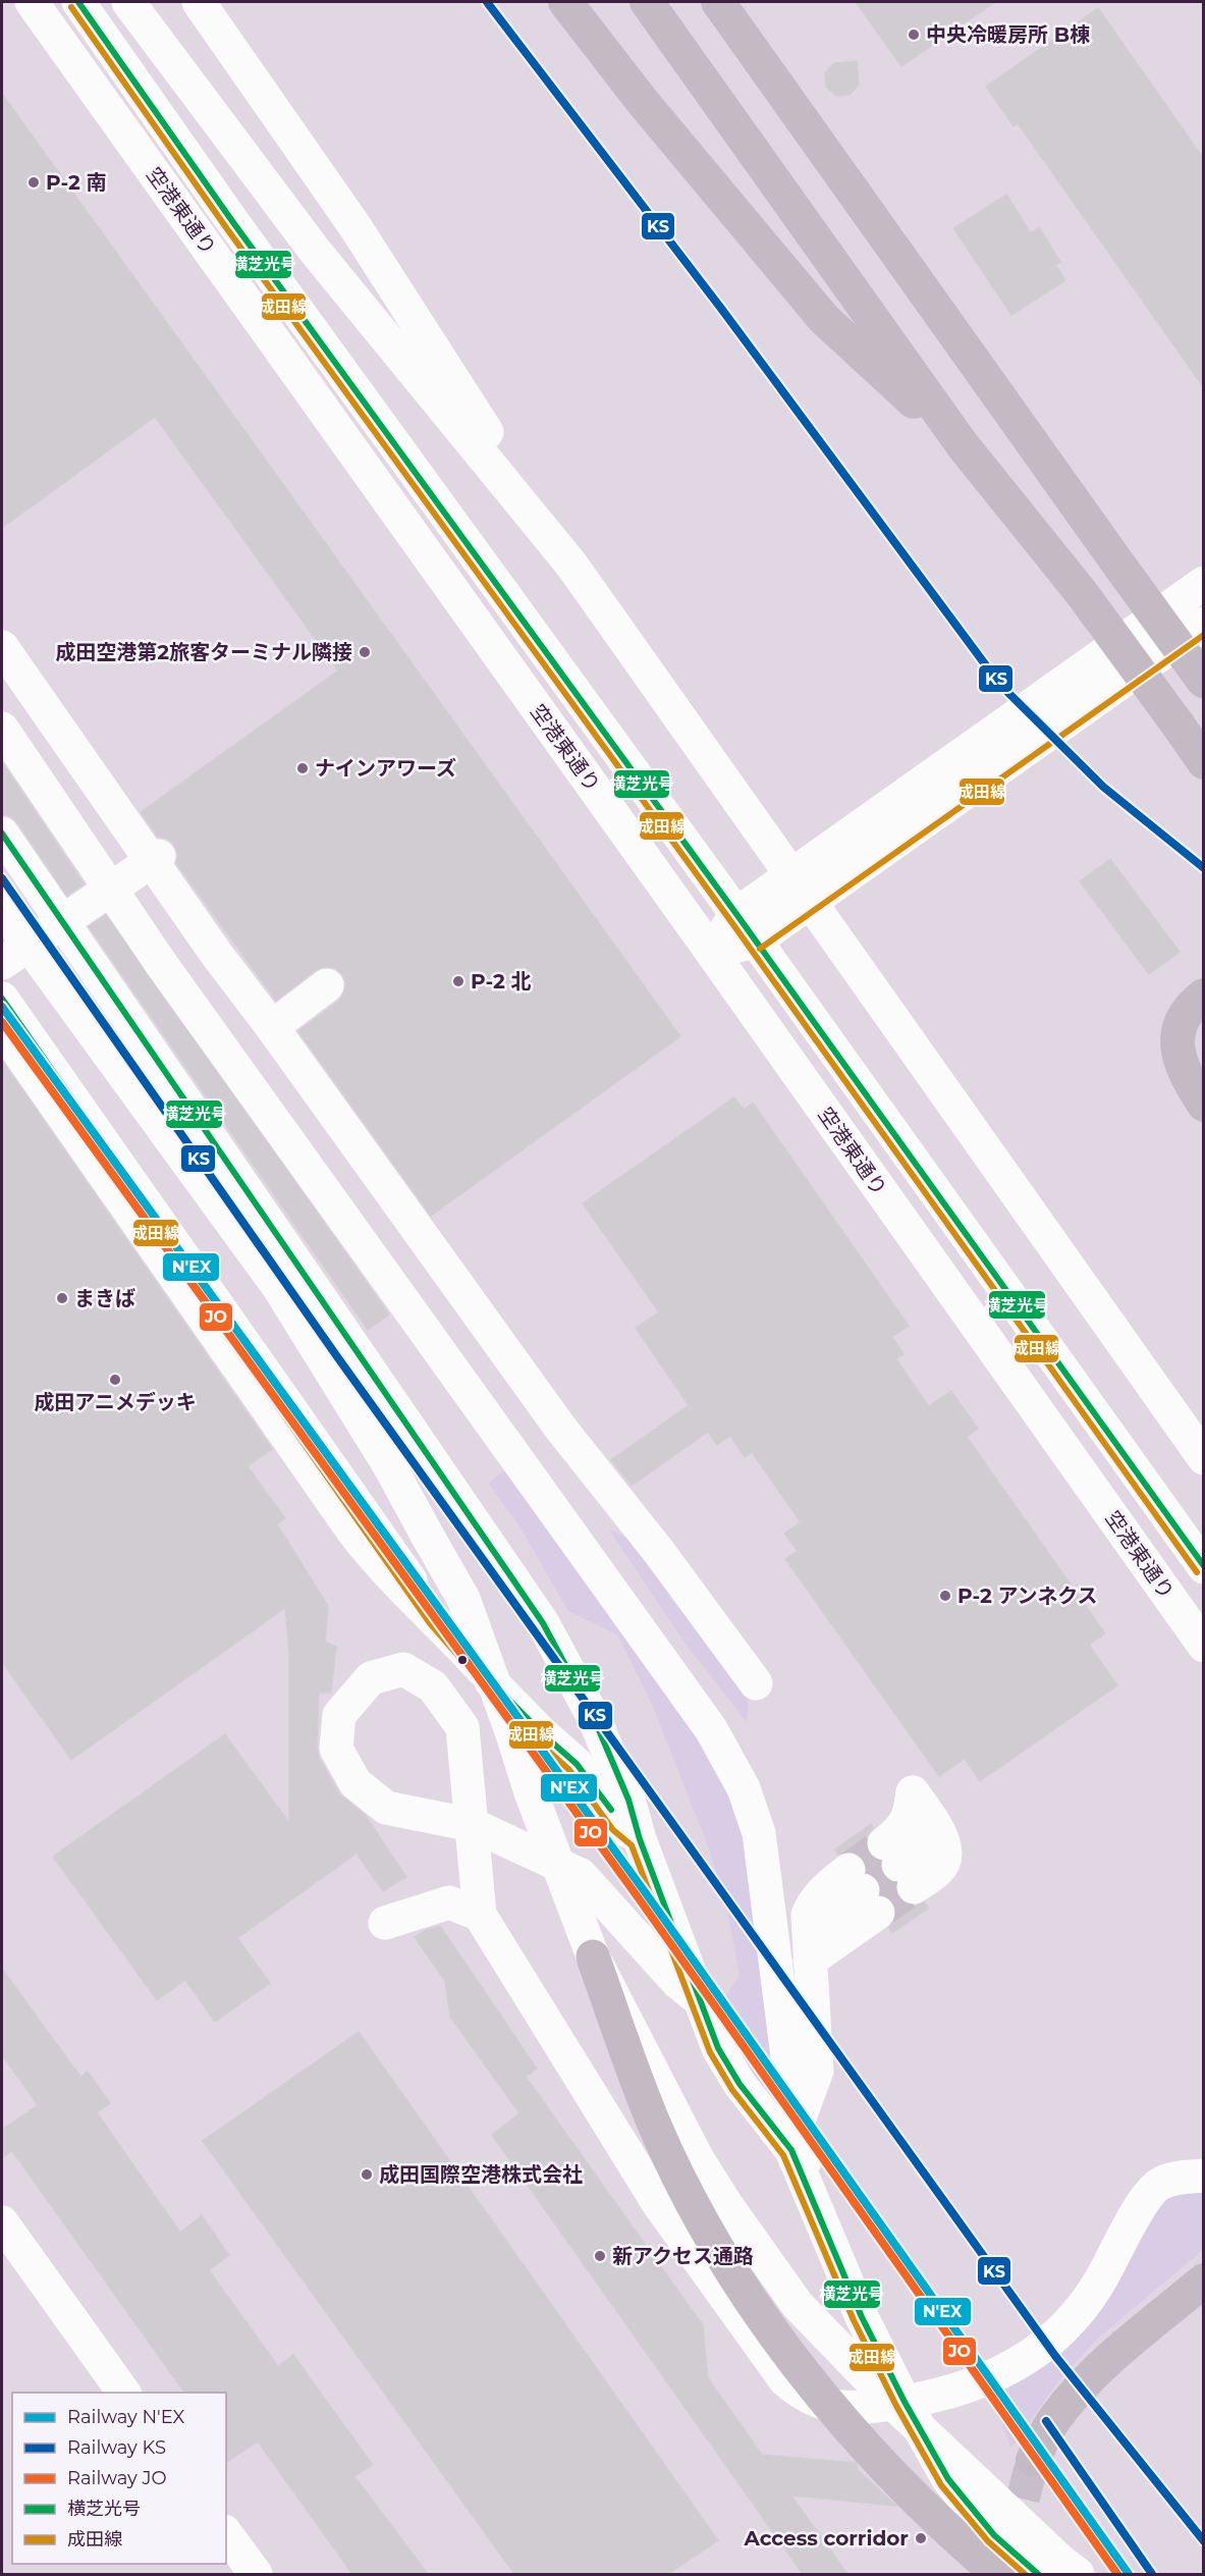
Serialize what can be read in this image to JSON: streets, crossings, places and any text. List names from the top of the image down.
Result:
{
  "streets": {
    "street": ["空港東通り"]
  },
  "places": [
    "中央冷暖房所 B棟",
    "P-2 南",
    "成田空港第2旅客ターミナル隣接",
    "ナインアワーズ",
    "P-2 北",
    "まきば",
    "成田アニメデッキ",
    "P-2 アンネクス",
    "成田国際空港株式会社",
    "新アクセス通路",
    "Access corridor"
  ],
  "lines": [
    "rail line KS",
    "transit line 横芝光号",
    "transit line 成田線",
    "rail line N'EX",
    "rail line JO"
  ],
  "legend": [
    "Railway N'EX",
    "Railway KS",
    "Railway JO",
    "横芝光号",
    "成田線"
  ]
}
